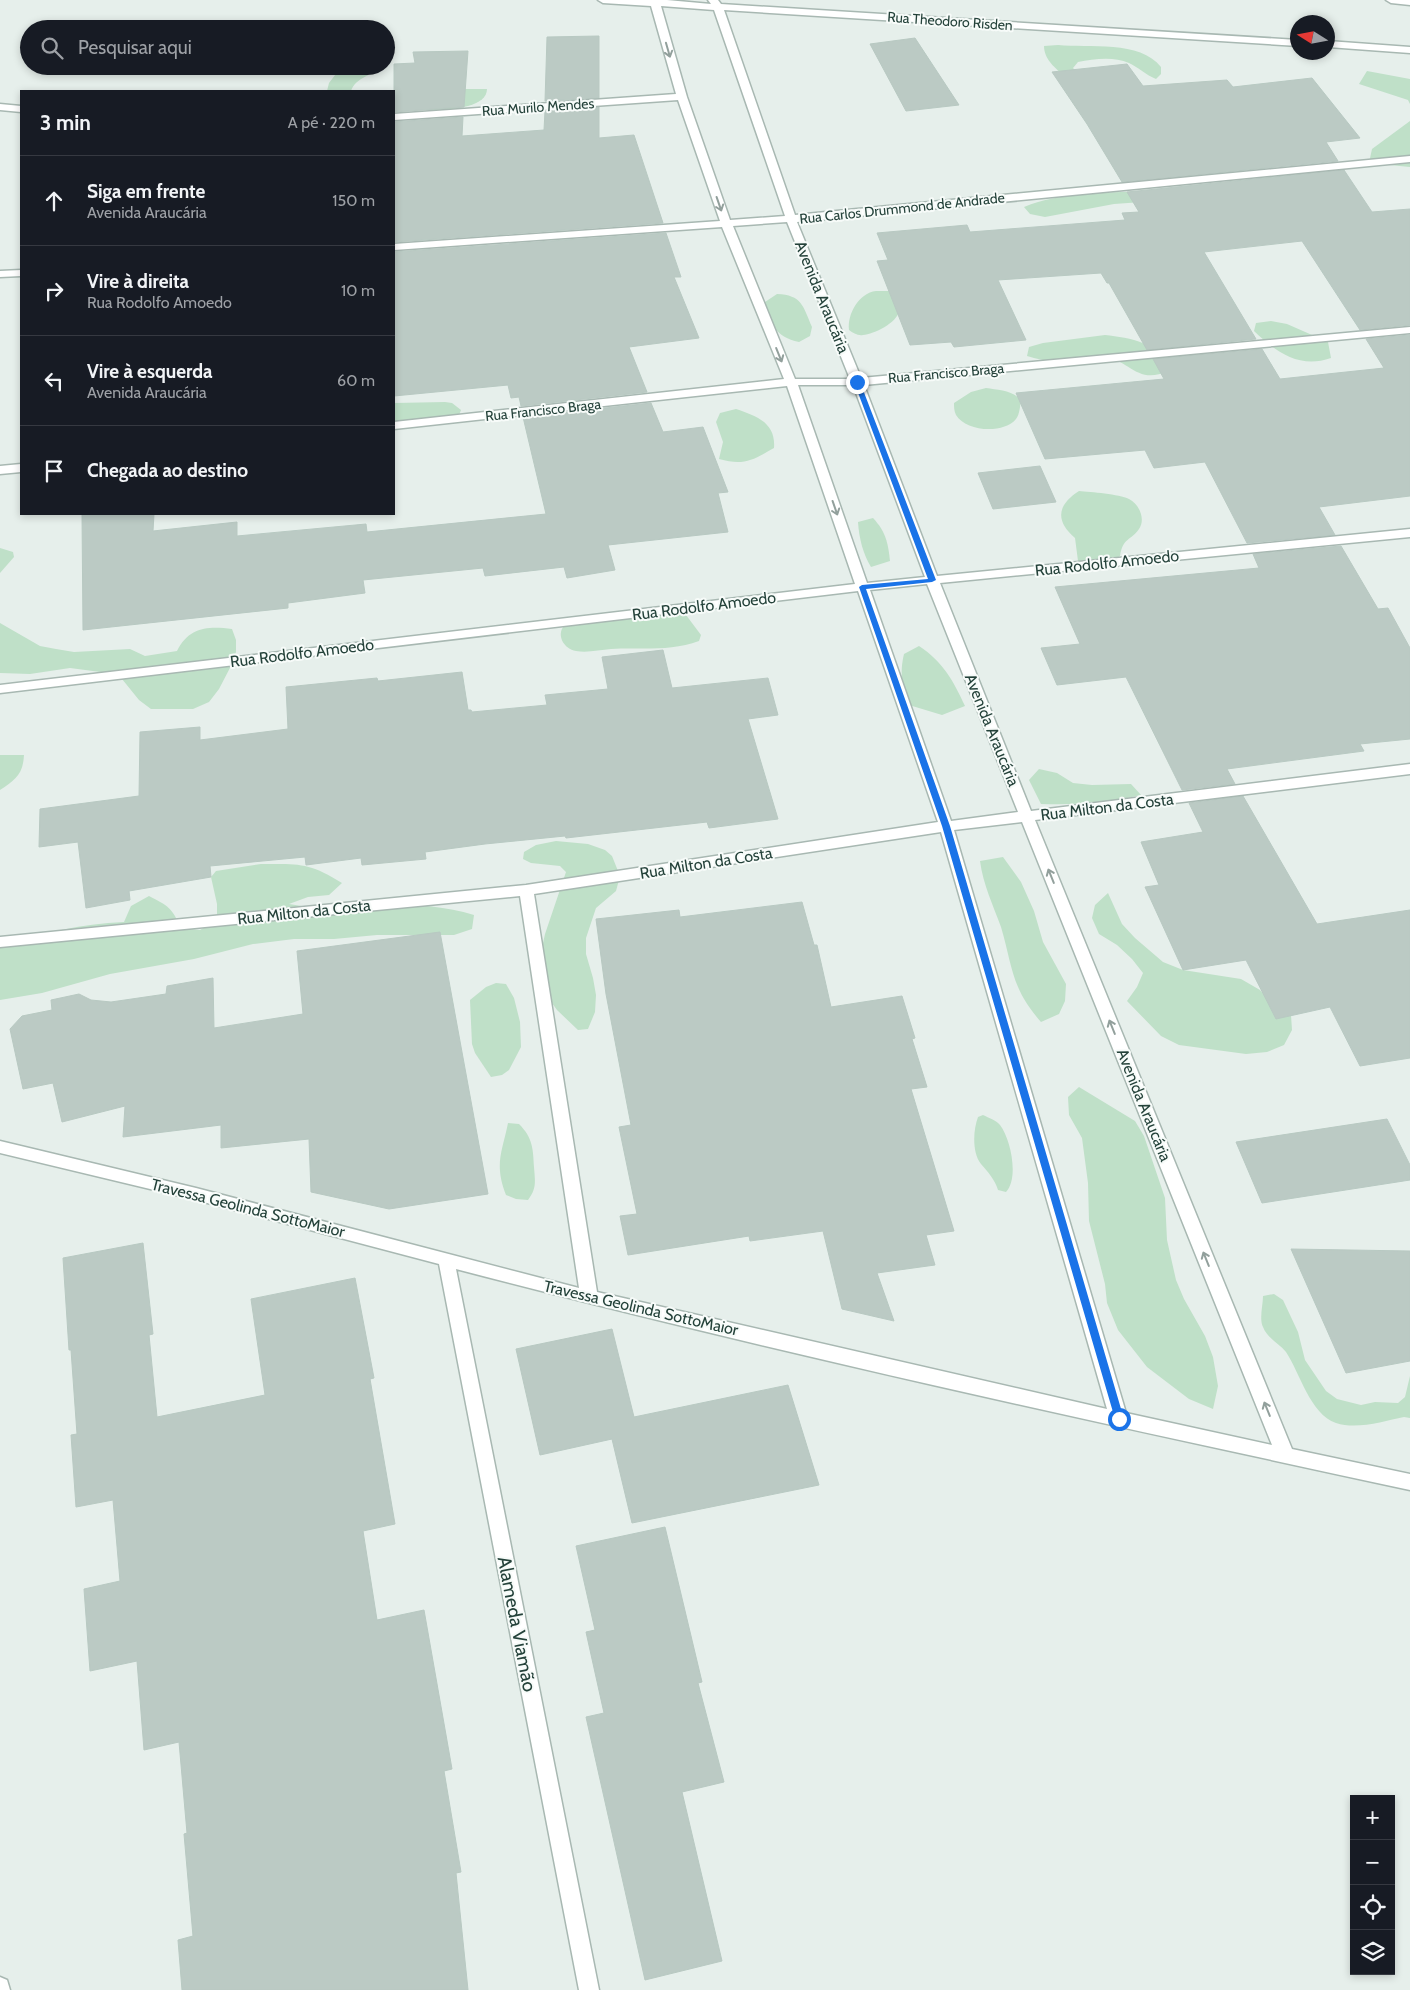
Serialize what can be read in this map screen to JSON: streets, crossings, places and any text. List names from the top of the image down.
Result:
{
  "streets": {
    "street": [
      "Rua Theodoro Risden",
      "Rua Murilo Mendes",
      "Rua Carlos Drummond de Andrade",
      "Avenida Araucária",
      "Rua Francisco Braga",
      "Rua Rodolfo Amoedo",
      "Rua Milton da Costa",
      "Travessa Geolinda SottoMaior",
      "Alameda Viamão"
    ]
  },
  "crossings": [
    ["Rua Theodoro Risden", "Avenida Araucária"],
    ["Rua Carlos Drummond de Andrade", "Avenida Araucária"],
    ["Avenida Araucária", "Rua Francisco Braga"],
    ["Avenida Araucária", "Rua Rodolfo Amoedo"],
    ["Avenida Araucária", "Rua Milton da Costa"],
    ["Avenida Araucária", "Travessa Geolinda SottoMaior"],
    ["Travessa Geolinda SottoMaior", "Alameda Viamão"]
  ],
  "north": "left",
  "page": {
    "search": "Pesquisar aqui",
    "heading": ["3 min", "A pé · 220 m"],
    "list": [
      ["Siga em frente", "Avenida Araucária", "150 m"],
      ["Vire à direita", "Rua Rodolfo Amoedo", "10 m"],
      ["Vire à esquerda", "Avenida Araucária", "60 m"],
      "Chegada ao destino"
    ],
    "map_buttons": ["+", "−"]
  }
}
